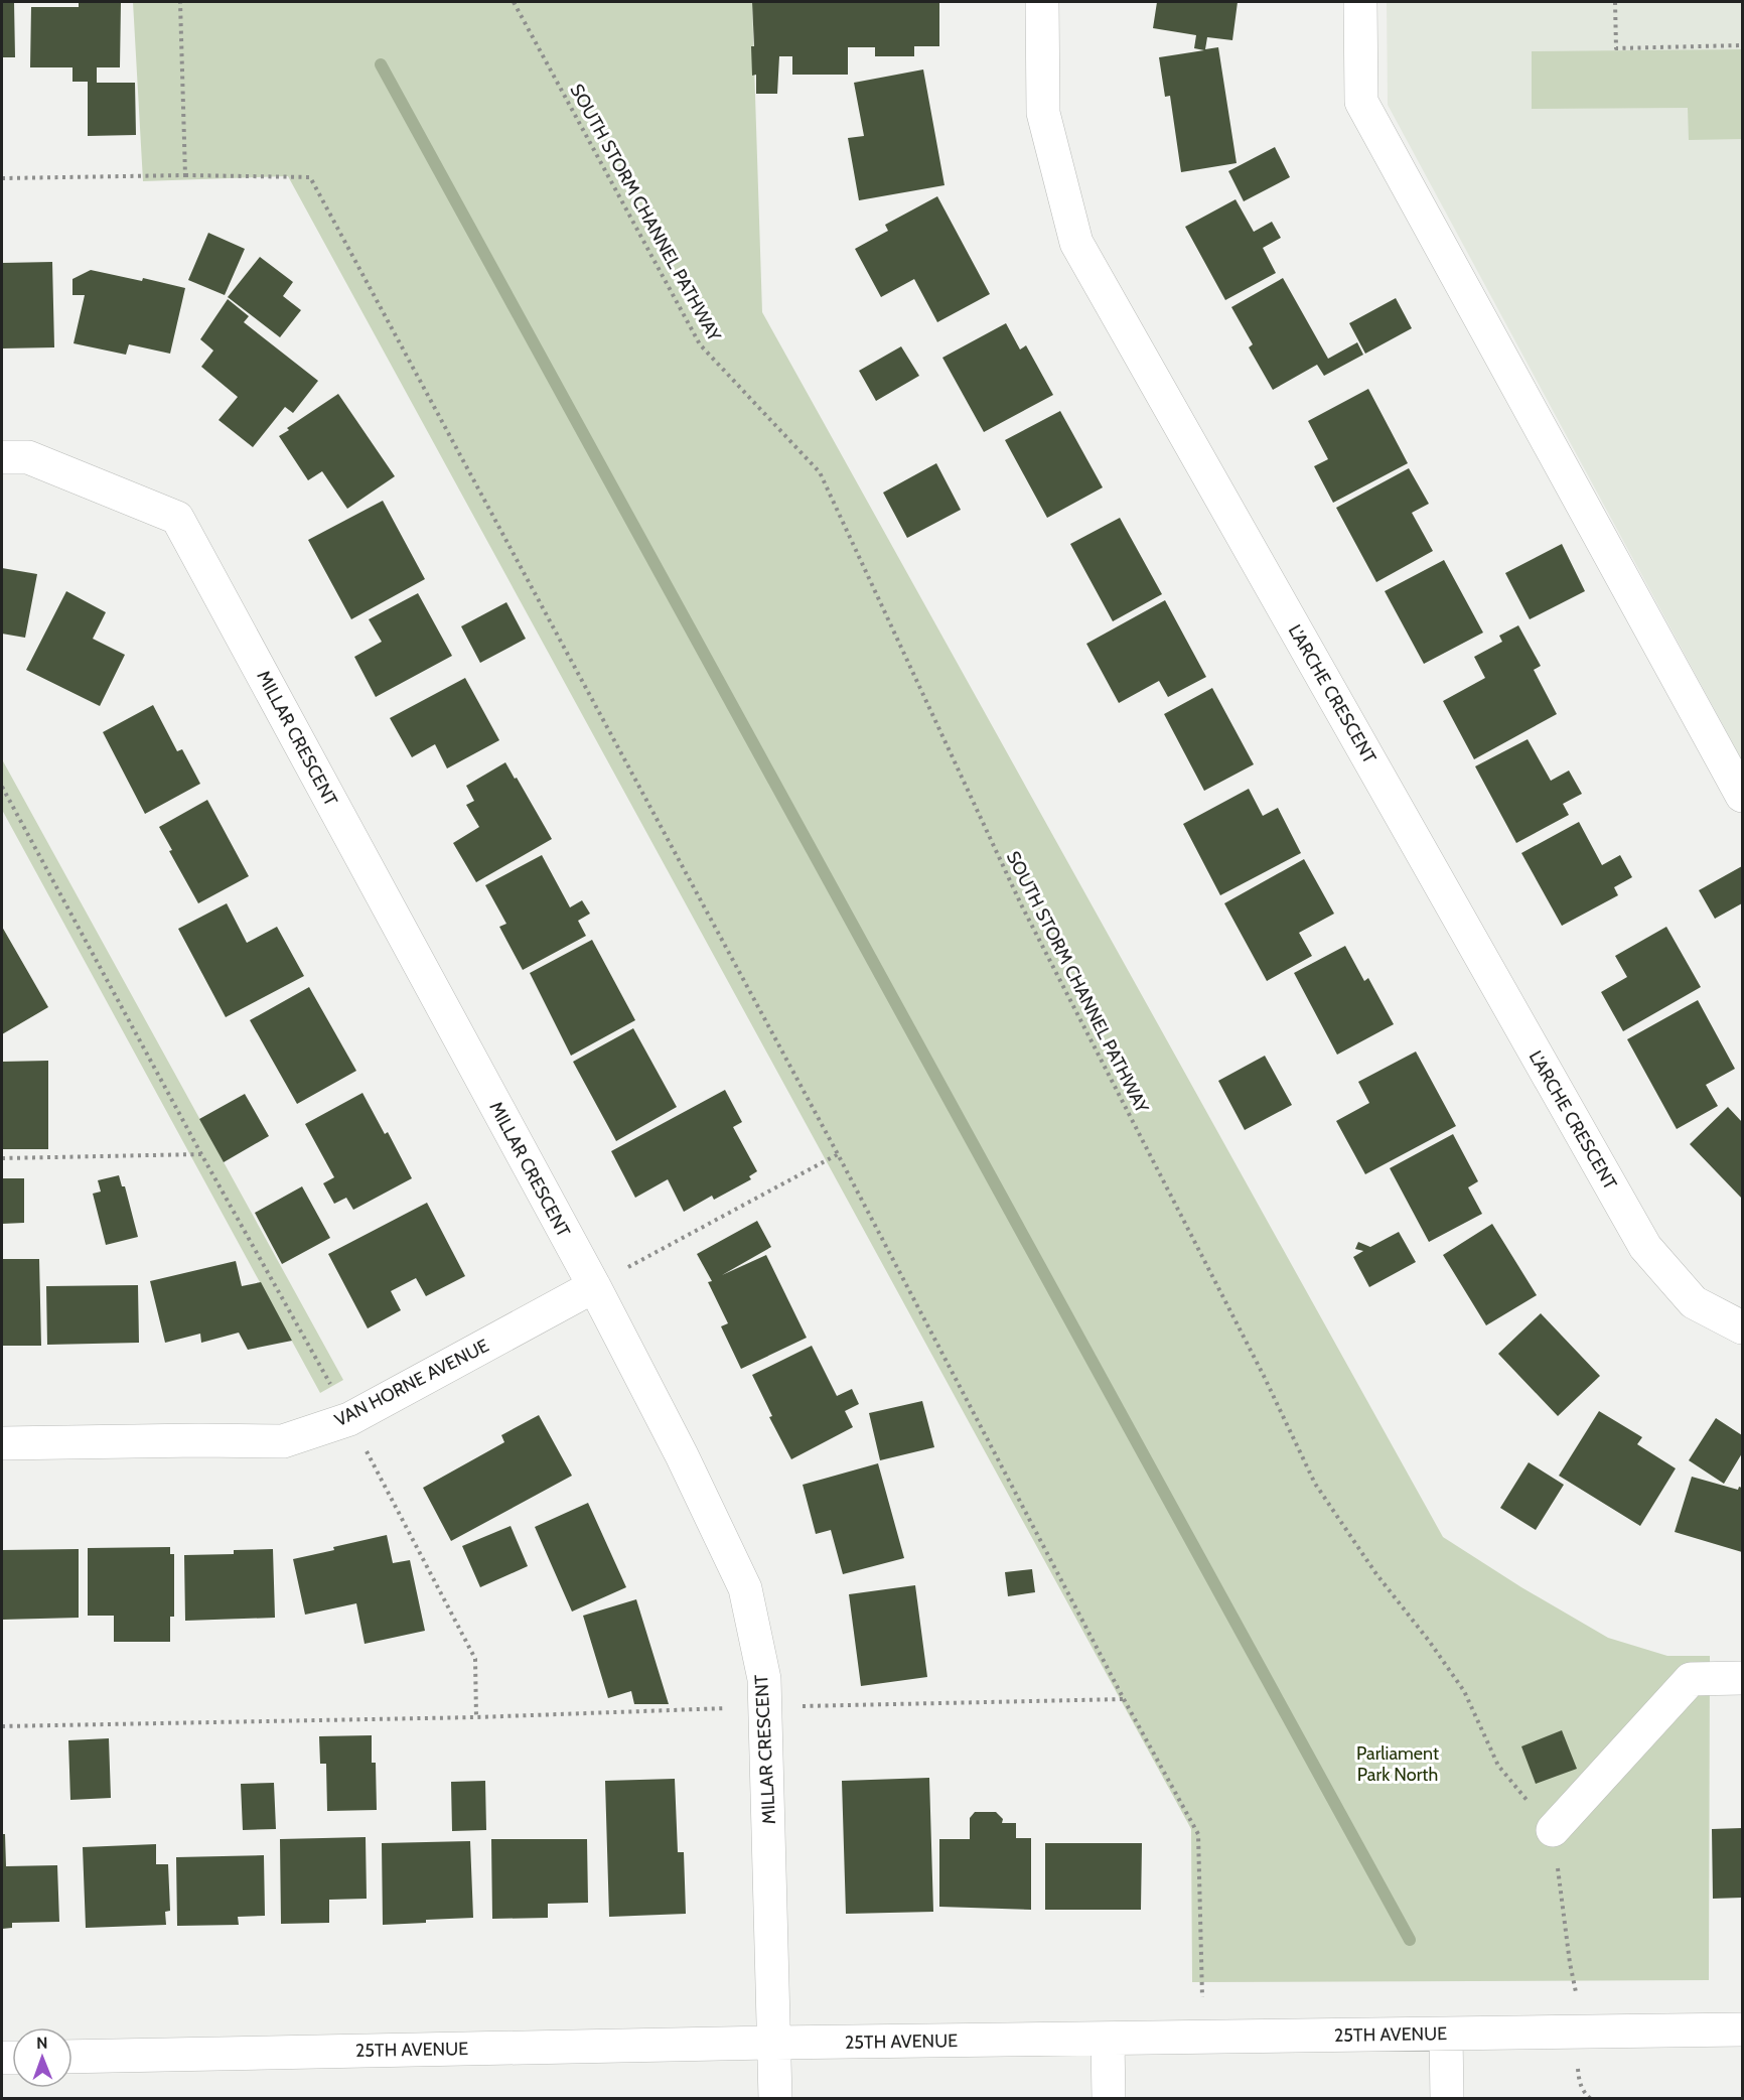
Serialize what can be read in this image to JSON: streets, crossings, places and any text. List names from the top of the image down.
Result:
{
  "streets": {
    "street": [
      "L'ARCHE CRESCENT",
      "MILLAR CRESCENT",
      "VAN HORNE AVENUE",
      "25TH AVENUE"
    ],
    "path": ["SOUTH STORM CHANNEL PATHWAY"]
  },
  "crossings": [
    ["MILLAR CRESCENT", "VAN HORNE AVENUE"],
    ["MILLAR CRESCENT", "25TH AVENUE"]
  ],
  "parks": ["Parliament Park North"],
  "north": "top"
}
